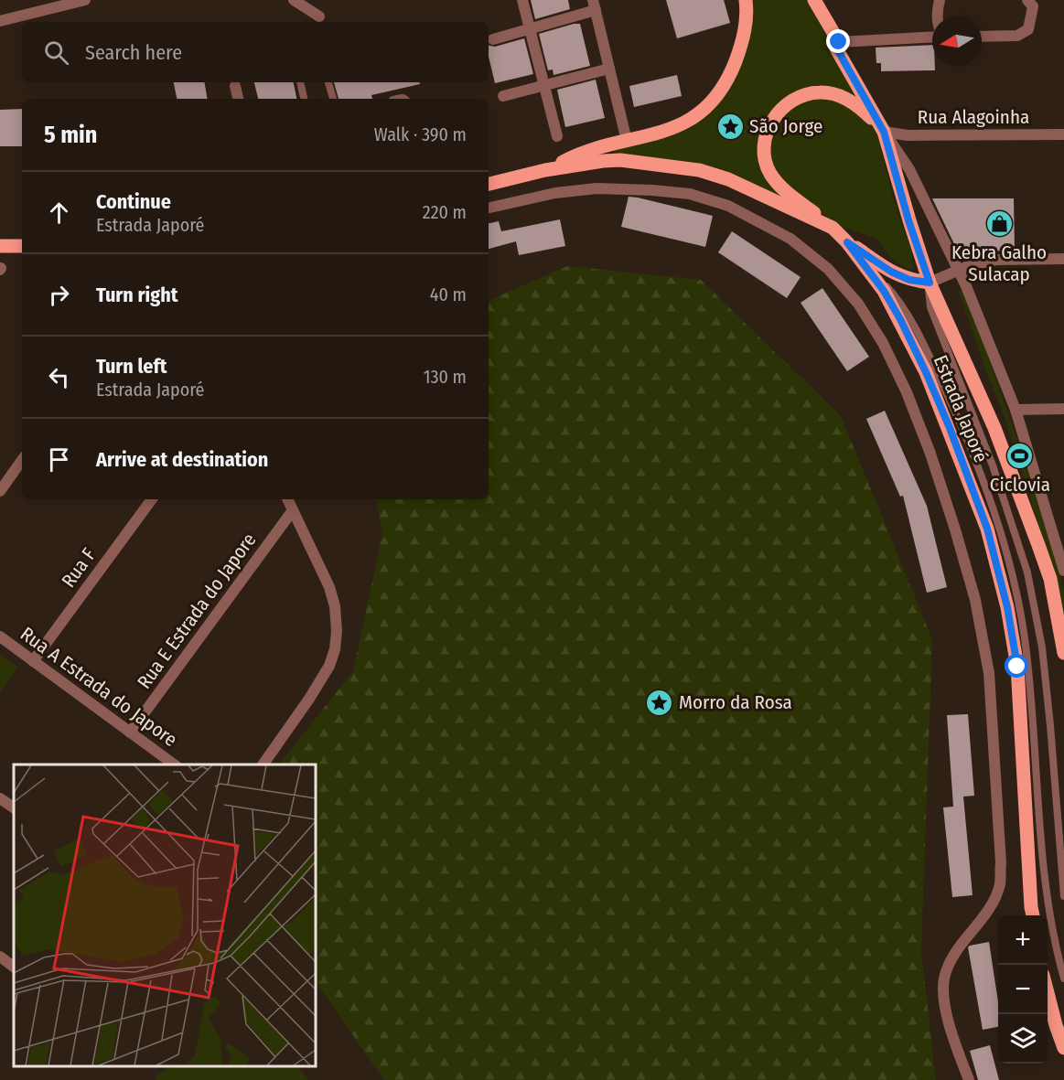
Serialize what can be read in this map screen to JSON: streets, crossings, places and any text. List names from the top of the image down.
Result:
{
  "streets": {
    "main road": ["Estrada Japoré"],
    "street": [
      "Rua Alagoinha",
      "Rua F",
      "Rua E Estrada do Japore",
      "Rua A Estrada do Japore"
    ]
  },
  "crossings": [
    ["Rua Alagoinha", "Estrada Japoré"],
    ["Rua F", "Rua A Estrada do Japore"],
    ["Rua E Estrada do Japore", "Rua A Estrada do Japore"]
  ],
  "places": {
    "place": ["São Jorge", "Morro da Rosa"],
    "shop": ["Kebra Galho Sulacap"],
    "sports": ["Ciclovia"]
  },
  "north": "left",
  "page": {
    "search": "Search here",
    "heading": ["5 min", "Walk · 390 m"],
    "list": [
      ["Continue", "Estrada Japoré", "220 m"],
      ["Turn right", "40 m"],
      ["Turn left", "Estrada Japoré", "130 m"],
      "Arrive at destination"
    ],
    "map_buttons": ["+", "−"]
  }
}
